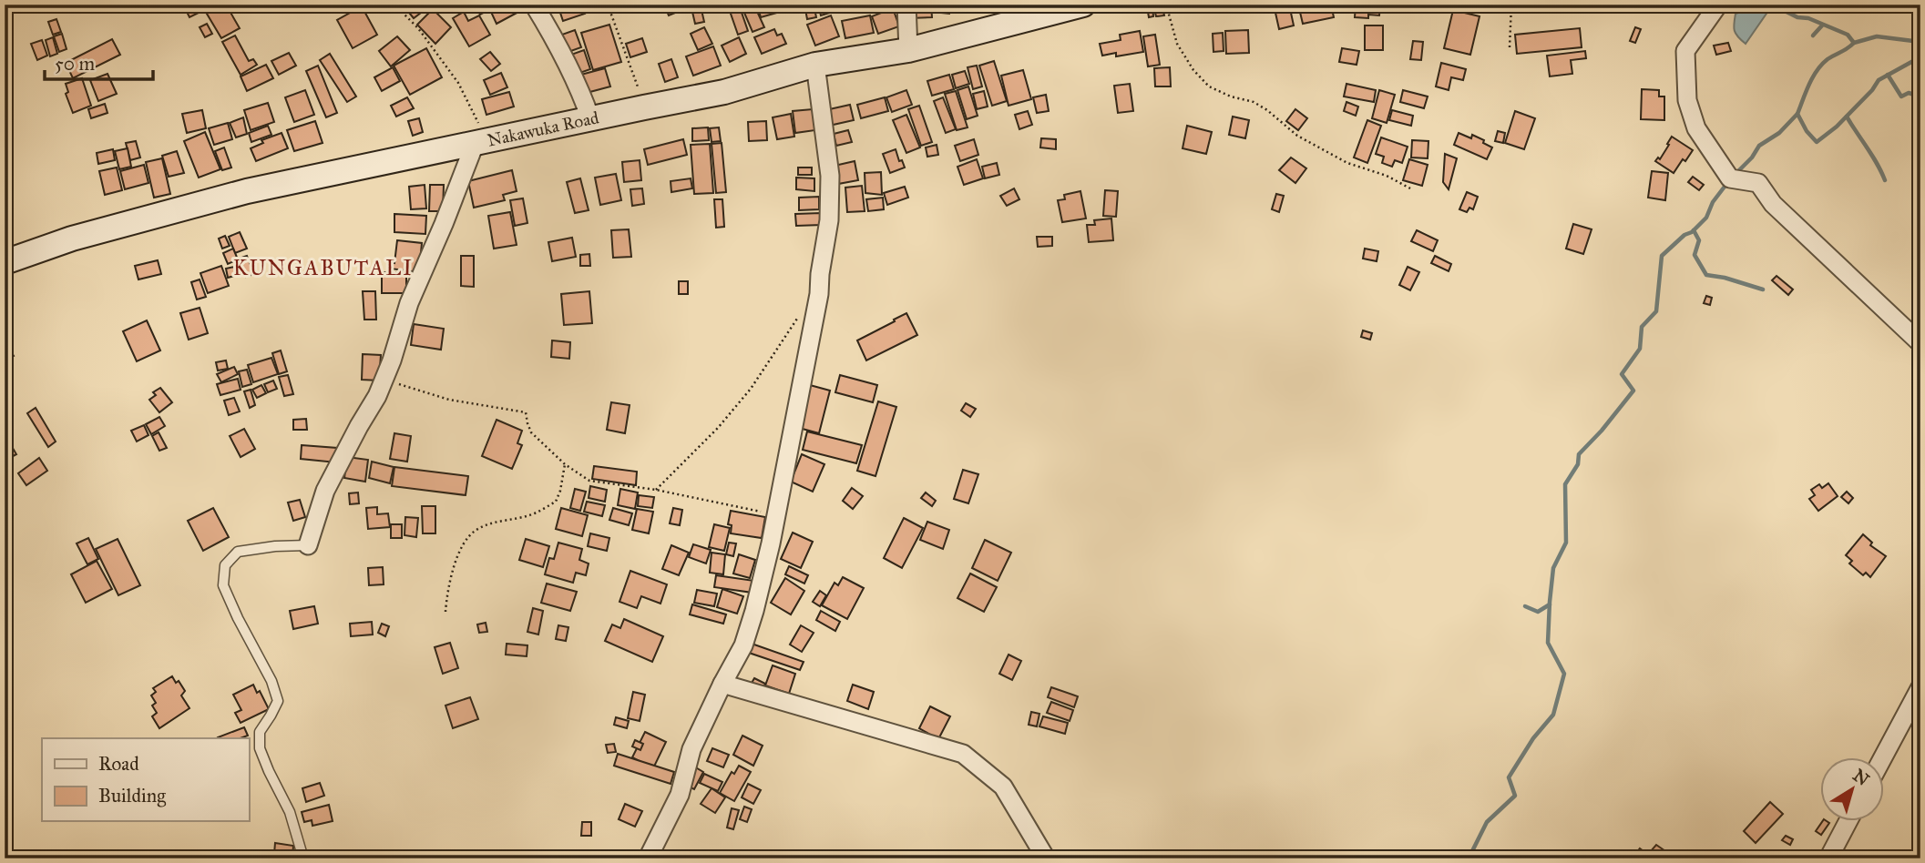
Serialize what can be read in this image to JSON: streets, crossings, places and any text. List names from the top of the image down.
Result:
{
  "streets": {
    "main road": ["Nakawuka Road"]
  },
  "districts": ["KUNGABUTALI"],
  "legend": ["Road", "Building"],
  "scale_bar": "50 m",
  "north": "top right"
}
